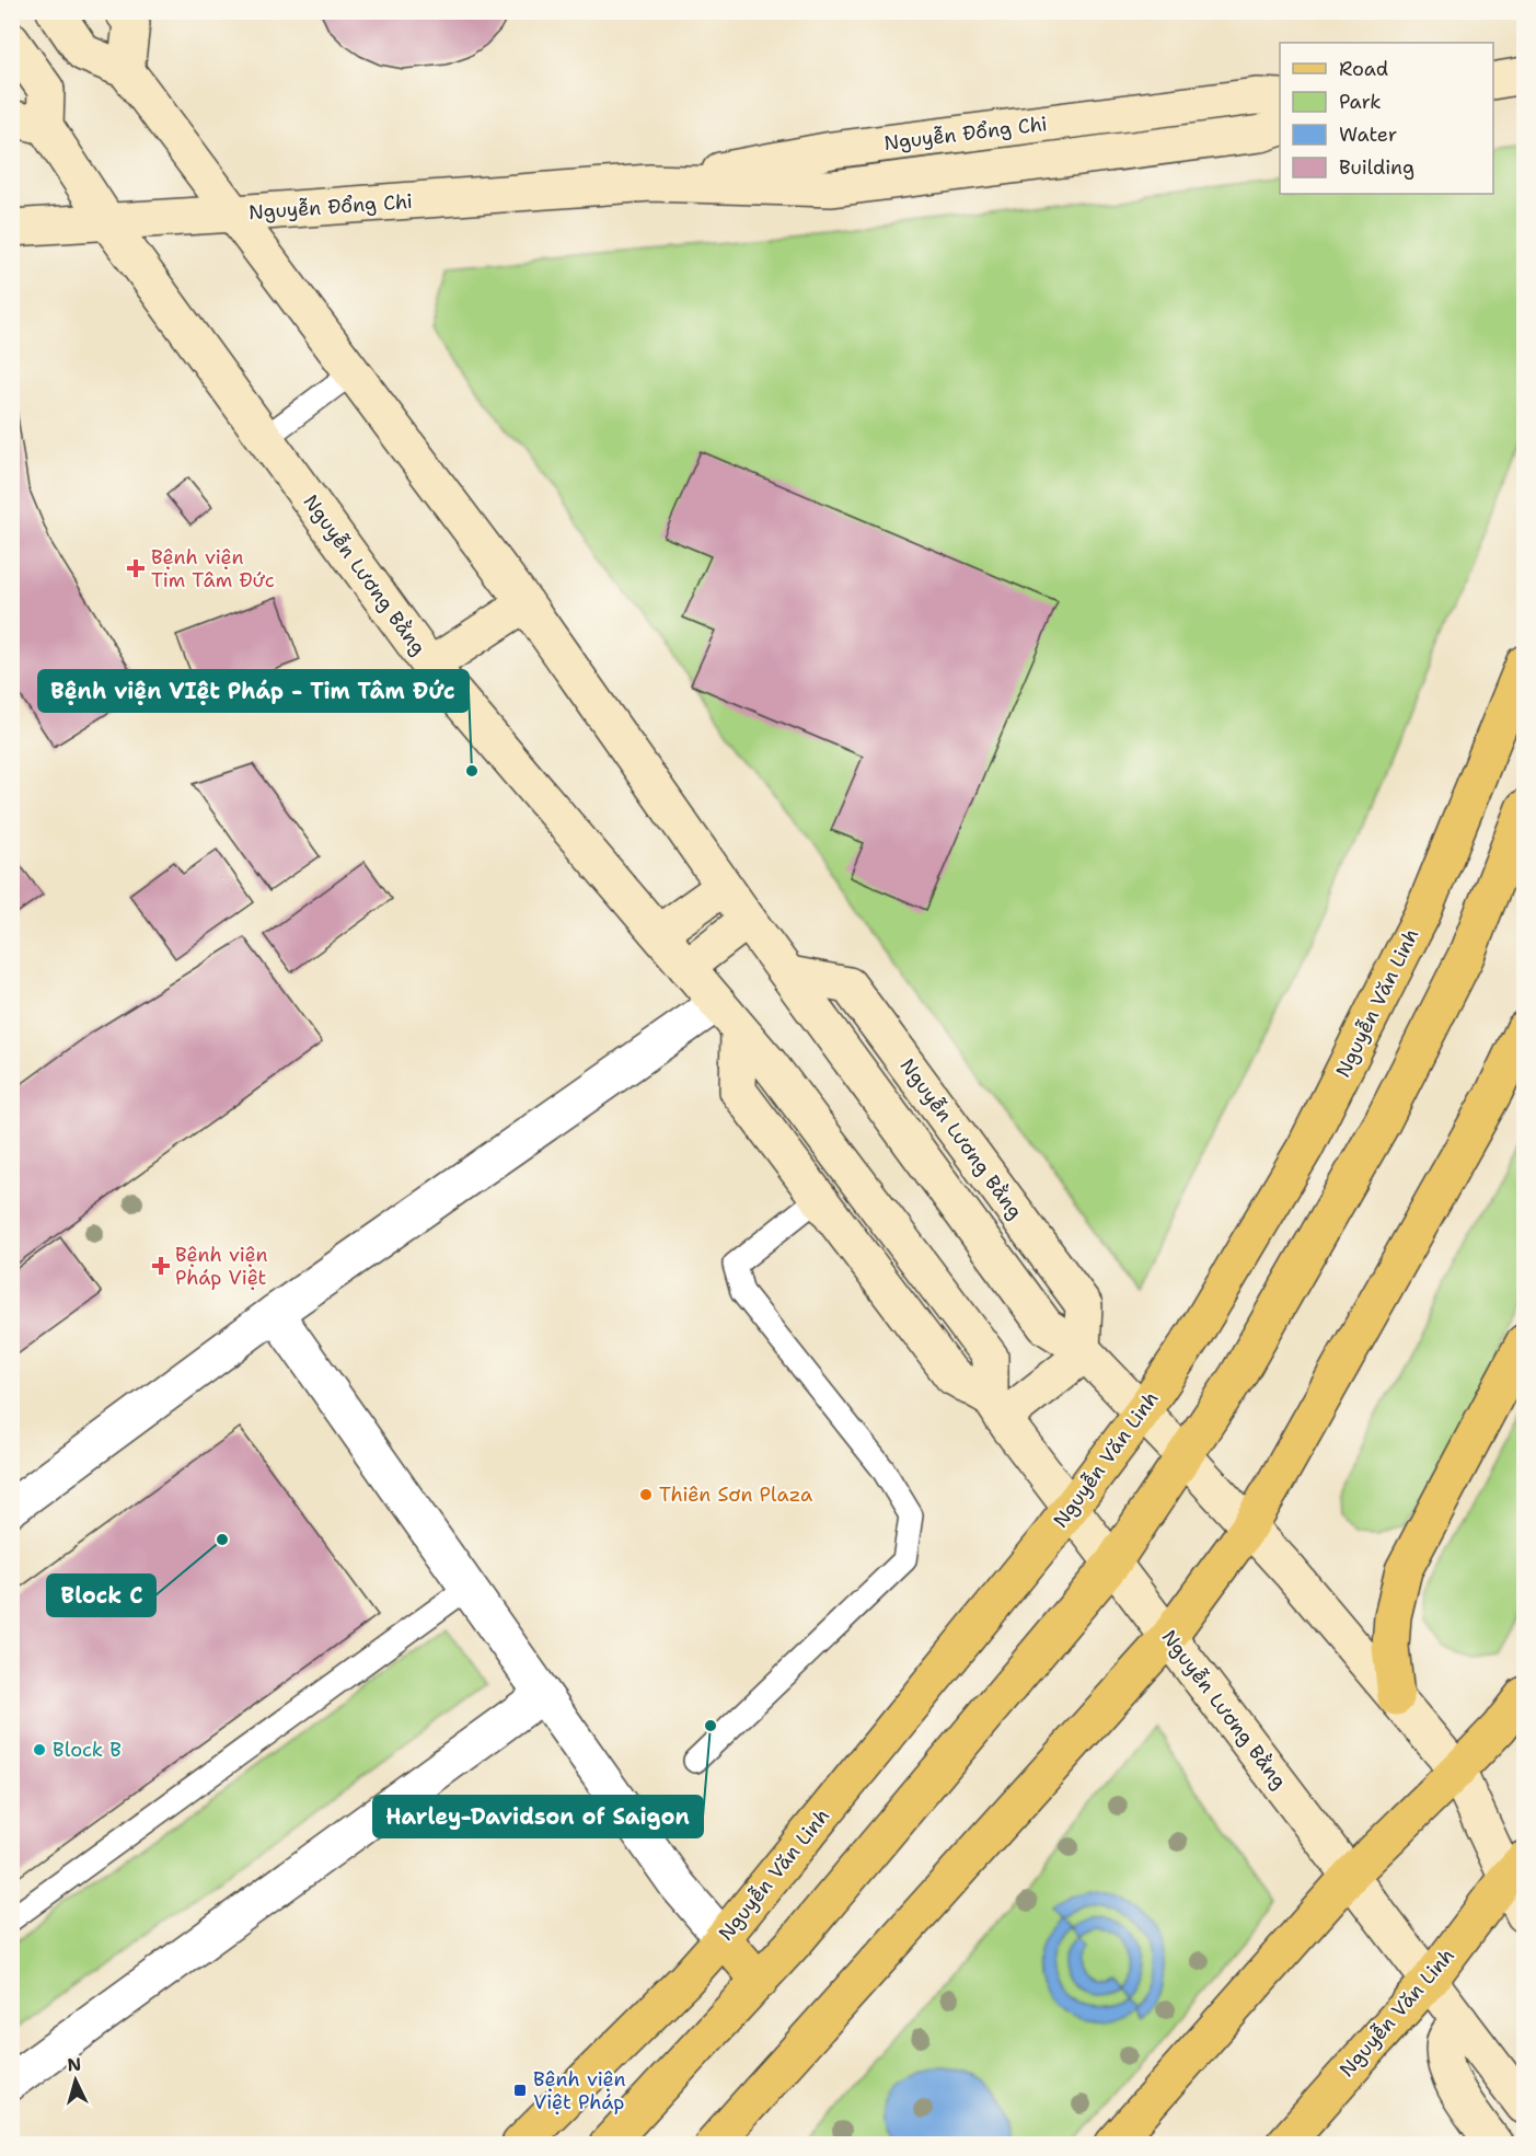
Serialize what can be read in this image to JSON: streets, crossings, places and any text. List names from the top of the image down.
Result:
{
  "streets": {
    "main road": ["Nguyễn Đổng Chi", "Nguyễn Lương Bằng", "Nguyễn Văn Linh"]
  },
  "crossings": [
    ["Nguyễn Đổng Chi", "Nguyễn Lương Bằng"],
    ["Nguyễn Lương Bằng", "Nguyễn Văn Linh"]
  ],
  "places": {
    "health": ["Bệnh viện Tim Tâm Đức", "Bệnh viện Pháp Việt"],
    "other": [
      "Bệnh viện VIệt Pháp - Tim Tâm Đức",
      "Thiên Sơn Plaza",
      "Block C",
      "Harley-Davidson of Saigon",
      "Block B"
    ],
    "transit": ["Bệnh viện Việt Pháp"]
  },
  "legend": [
    "Road",
    "Park",
    "Water",
    "Building"
  ],
  "north": "top"
}
